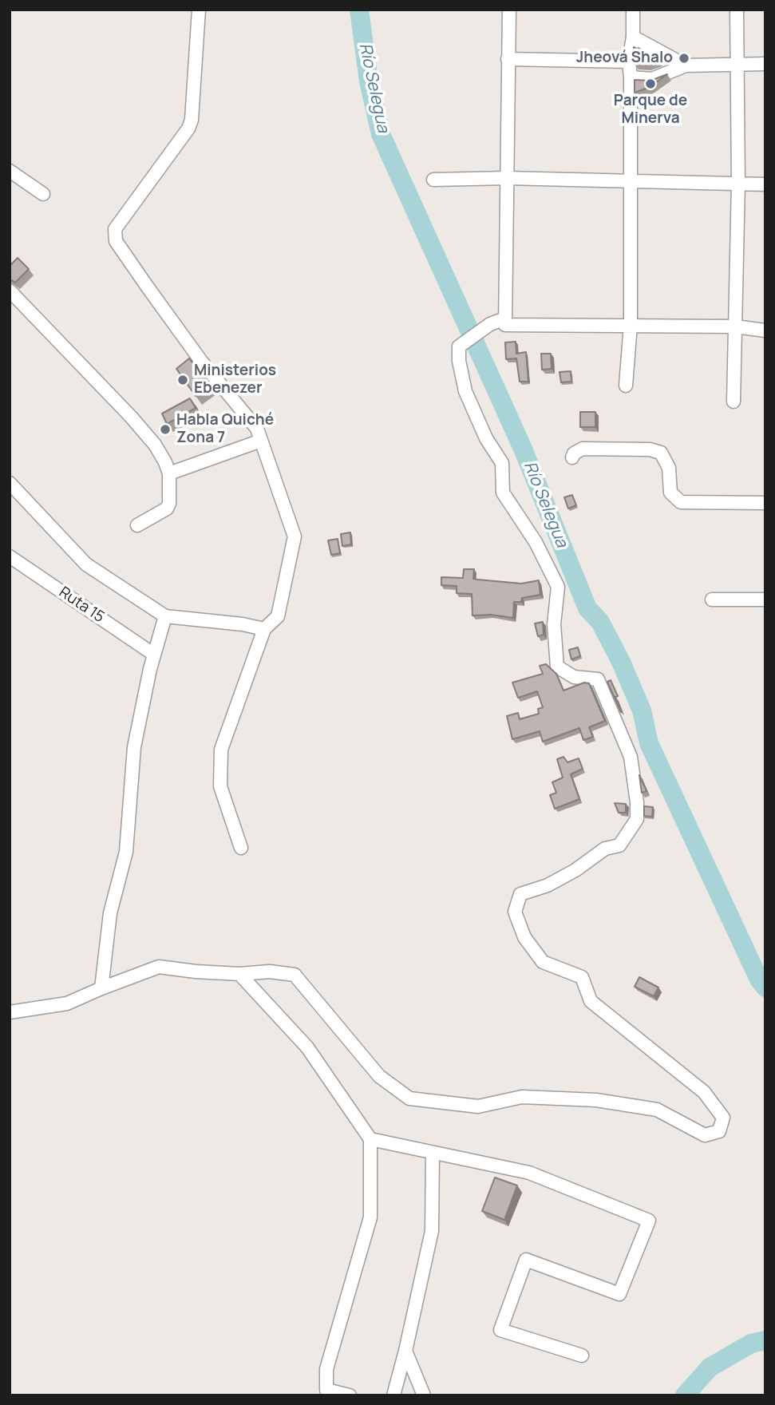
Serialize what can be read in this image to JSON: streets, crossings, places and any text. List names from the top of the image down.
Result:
{
  "streets": {
    "street": ["Ruta 15"]
  },
  "water": ["Río Selegua"],
  "places": [
    "Jheová Shalo",
    "Parque de Minerva",
    "Ministerios Ebenezer",
    "Habla Quiché Zona 7"
  ]
}
